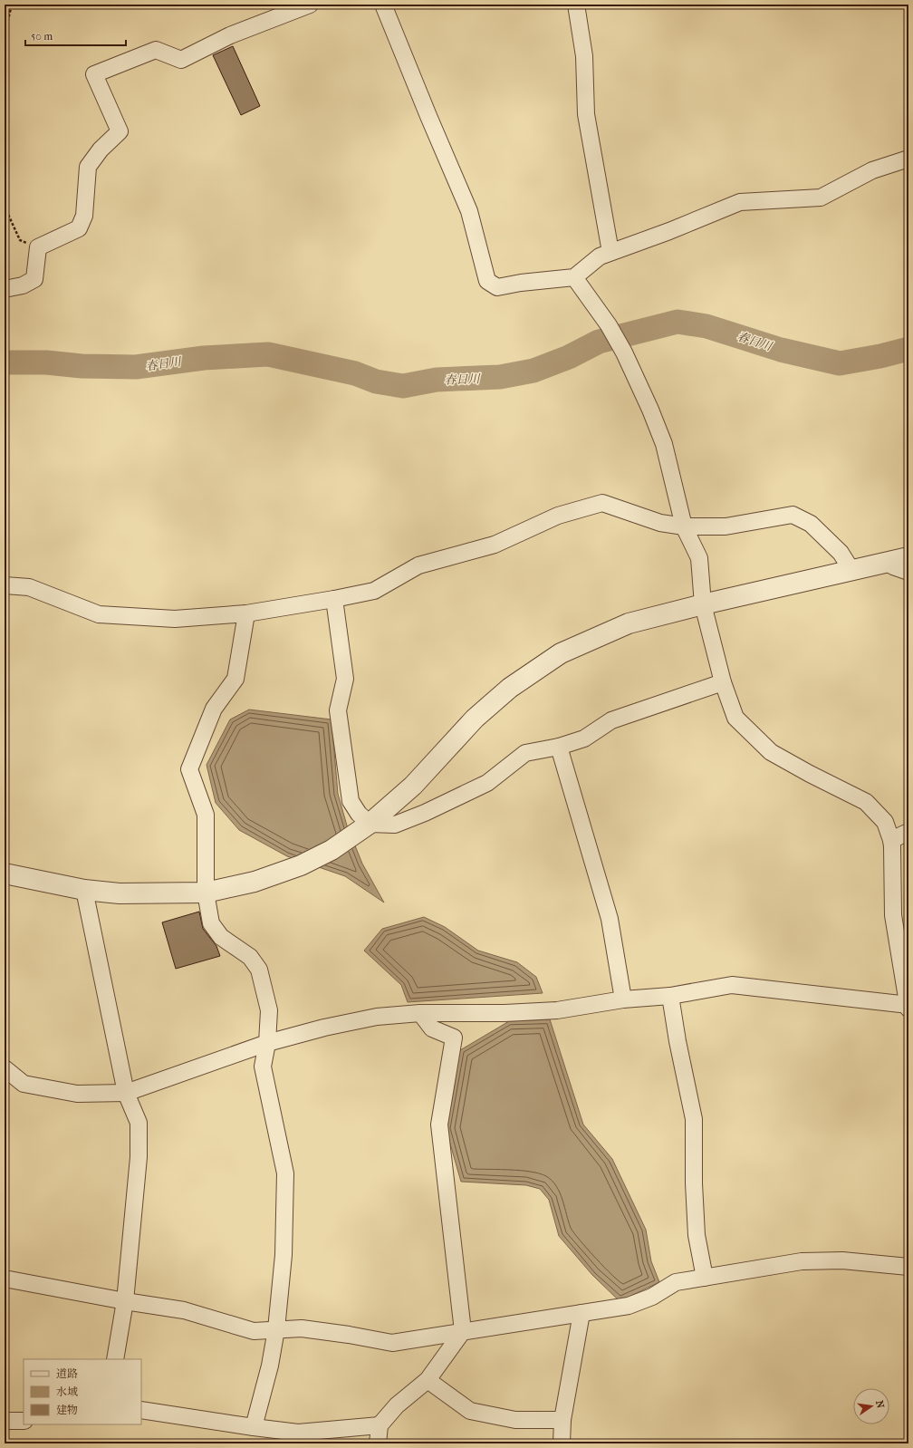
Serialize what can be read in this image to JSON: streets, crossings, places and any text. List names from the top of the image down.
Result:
{
  "water": ["春日川"],
  "legend": ["道路", "水域", "建物"],
  "scale_bar": "50 m",
  "north": "right"
}
